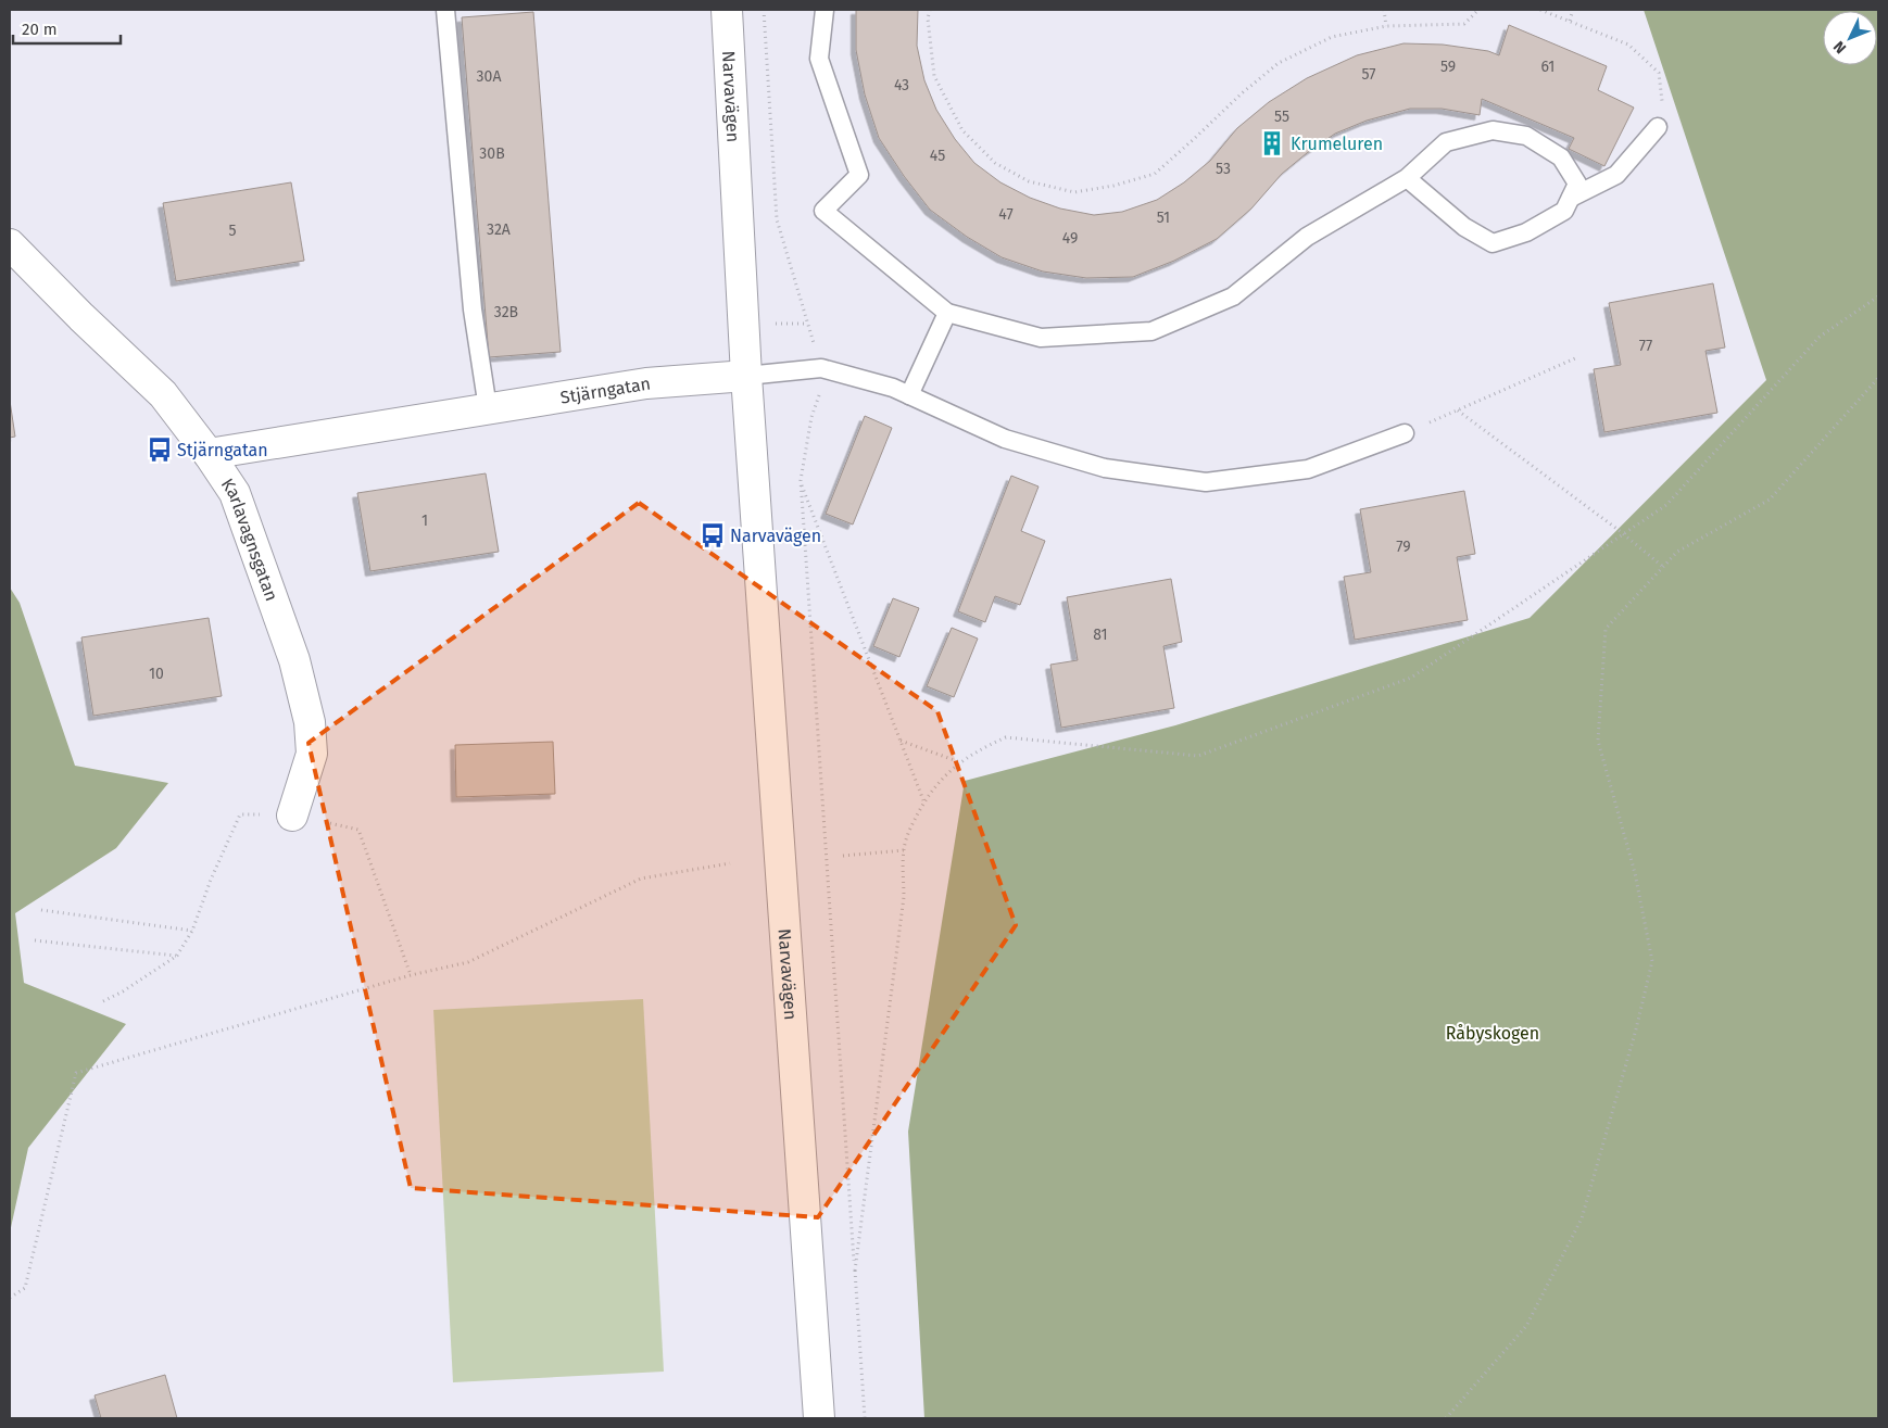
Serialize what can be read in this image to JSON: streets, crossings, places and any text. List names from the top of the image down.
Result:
{
  "streets": {
    "main road": ["Narvavägen", "Stjärngatan", "Karlavagnsgatan"]
  },
  "crossings": [
    ["Narvavägen", "Stjärngatan"],
    ["Stjärngatan", "Karlavagnsgatan"]
  ],
  "parks": ["Råbyskogen"],
  "places": {
    "building": ["Krumeluren"],
    "bus stop": ["Stjärngatan", "Narvavägen"]
  },
  "house_numbers": [
    "59",
    "61",
    "57",
    "30A",
    "43",
    "55",
    "30B",
    "45",
    "53",
    "47",
    "51",
    "32A",
    "5",
    "49",
    "32B",
    "77",
    "1",
    "79",
    "81",
    "10"
  ],
  "scale_bar": "20 m",
  "north": "bottom left"
}
